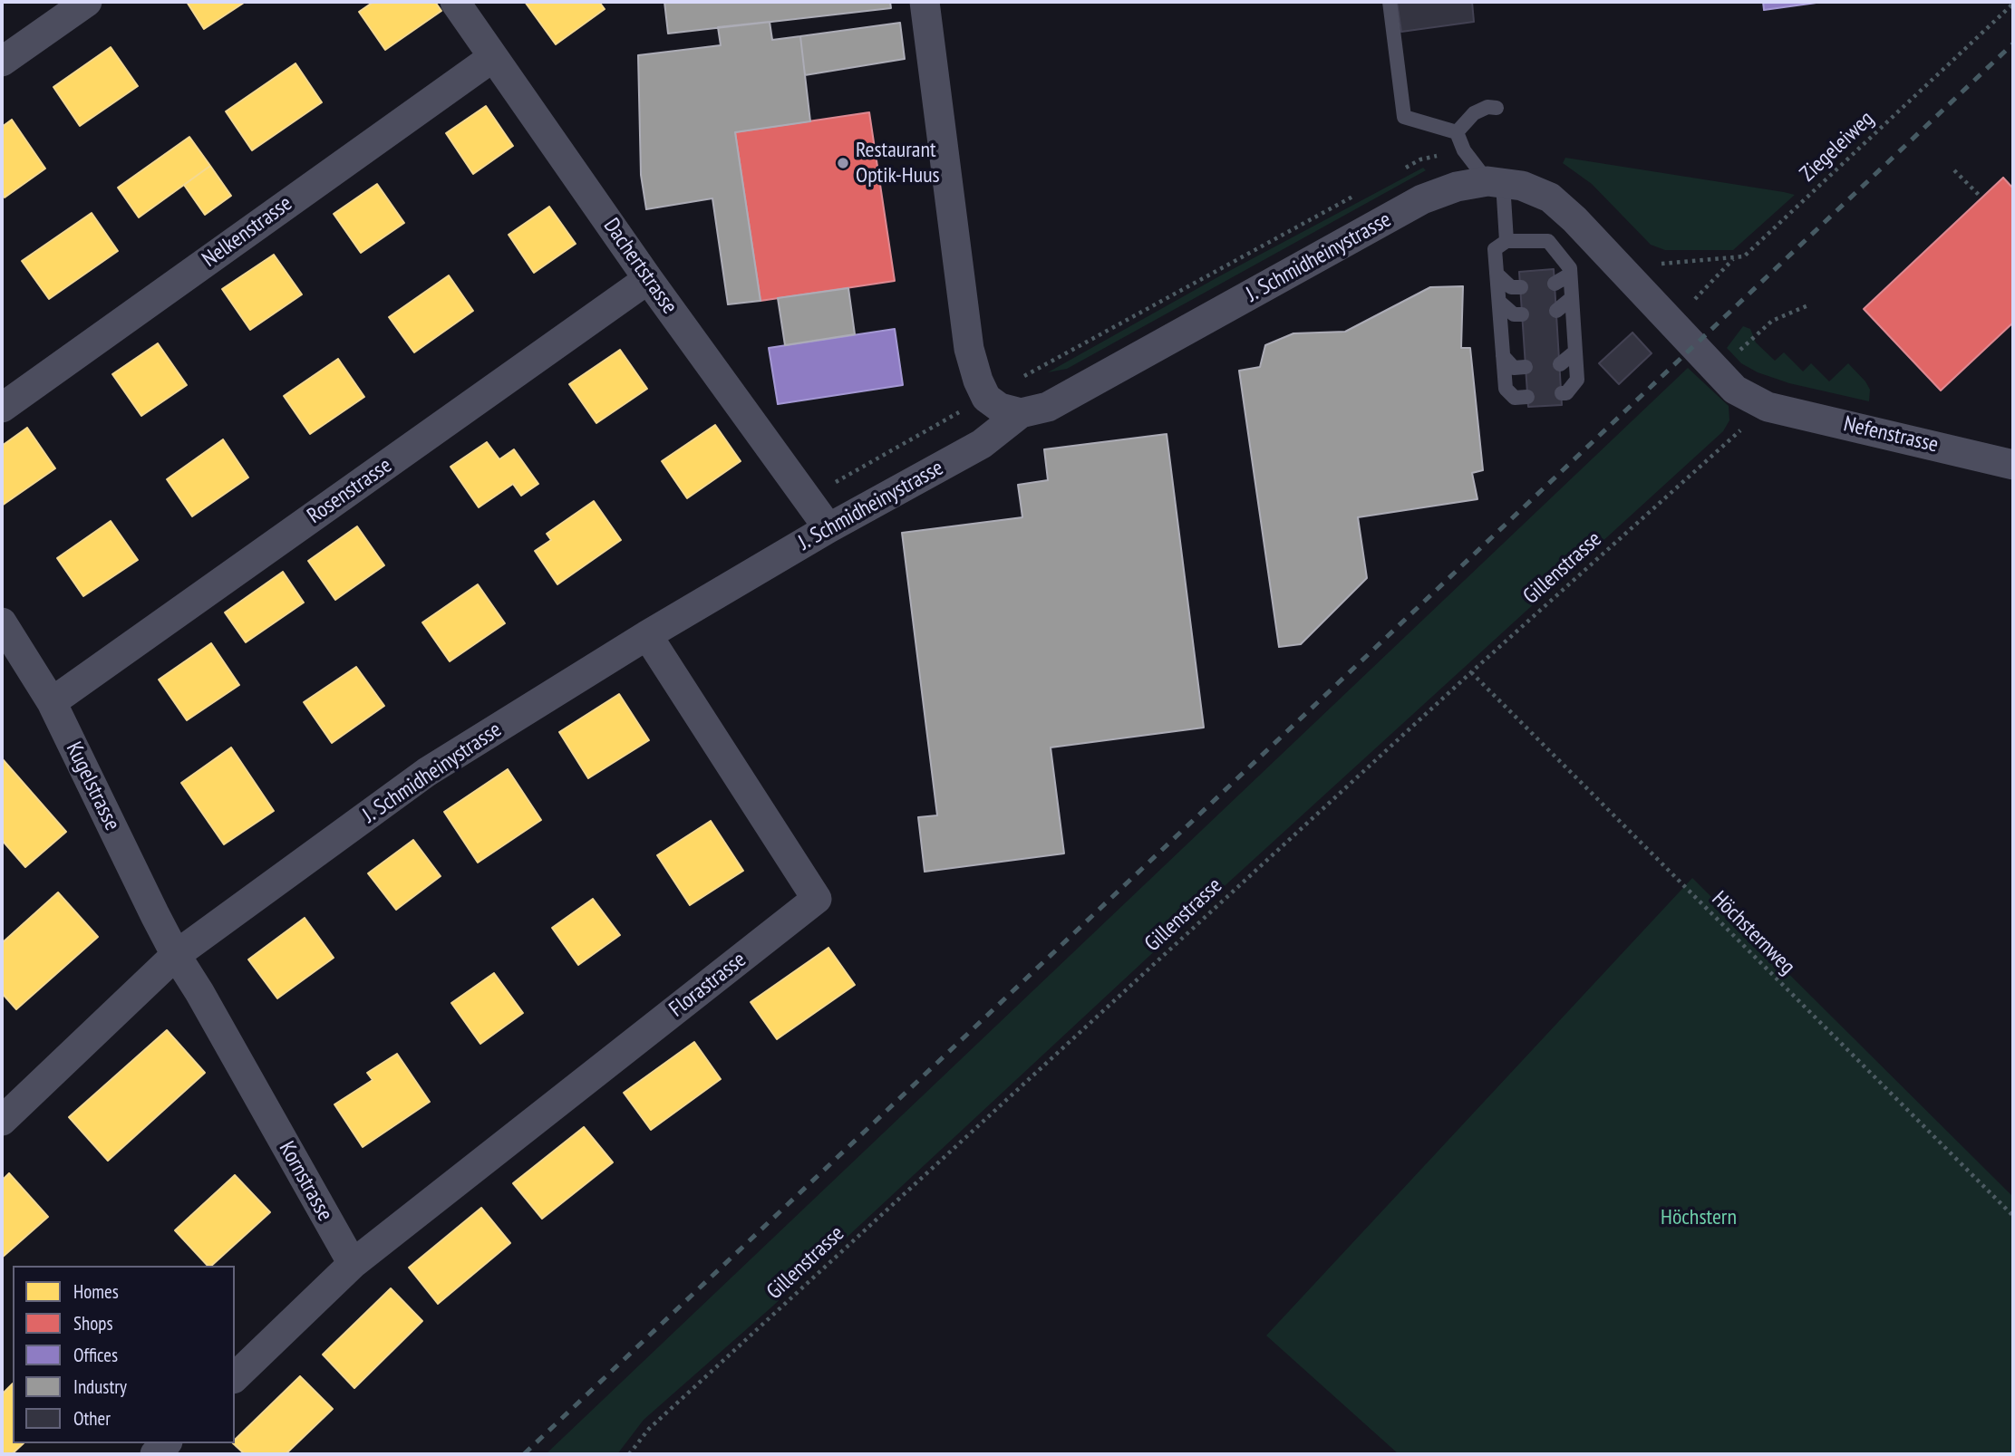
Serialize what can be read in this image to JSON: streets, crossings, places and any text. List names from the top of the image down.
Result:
{
  "streets": {
    "street": [
      "Nelkenstrasse",
      "J. Schmidheinystrasse",
      "Dachertstrasse",
      "Nefenstrasse",
      "Rosenstrasse",
      "Kugelstrasse",
      "Florastrasse",
      "Kornstrasse"
    ],
    "path": ["Ziegeleiweg", "Gillenstrasse", "Höchsternweg"]
  },
  "crossings": [
    ["Nelkenstrasse", "Dachertstrasse"],
    ["J. Schmidheinystrasse", "Dachertstrasse"],
    ["J. Schmidheinystrasse", "Nefenstrasse"],
    ["J. Schmidheinystrasse", "Gillenstrasse"],
    ["J. Schmidheinystrasse", "Kugelstrasse"],
    ["J. Schmidheinystrasse", "Florastrasse"],
    ["J. Schmidheinystrasse", "Kornstrasse"],
    ["Dachertstrasse", "Rosenstrasse"],
    ["Nefenstrasse", "Gillenstrasse"],
    ["Rosenstrasse", "Kugelstrasse"],
    ["Gillenstrasse", "Höchsternweg"],
    ["Kugelstrasse", "Kornstrasse"],
    ["Florastrasse", "Kornstrasse"]
  ],
  "parks": ["Höchstern"],
  "places": ["Restaurant Optik-Huus"],
  "legend": [
    "Homes",
    "Shops",
    "Offices",
    "Industry",
    "Other"
  ]
}
